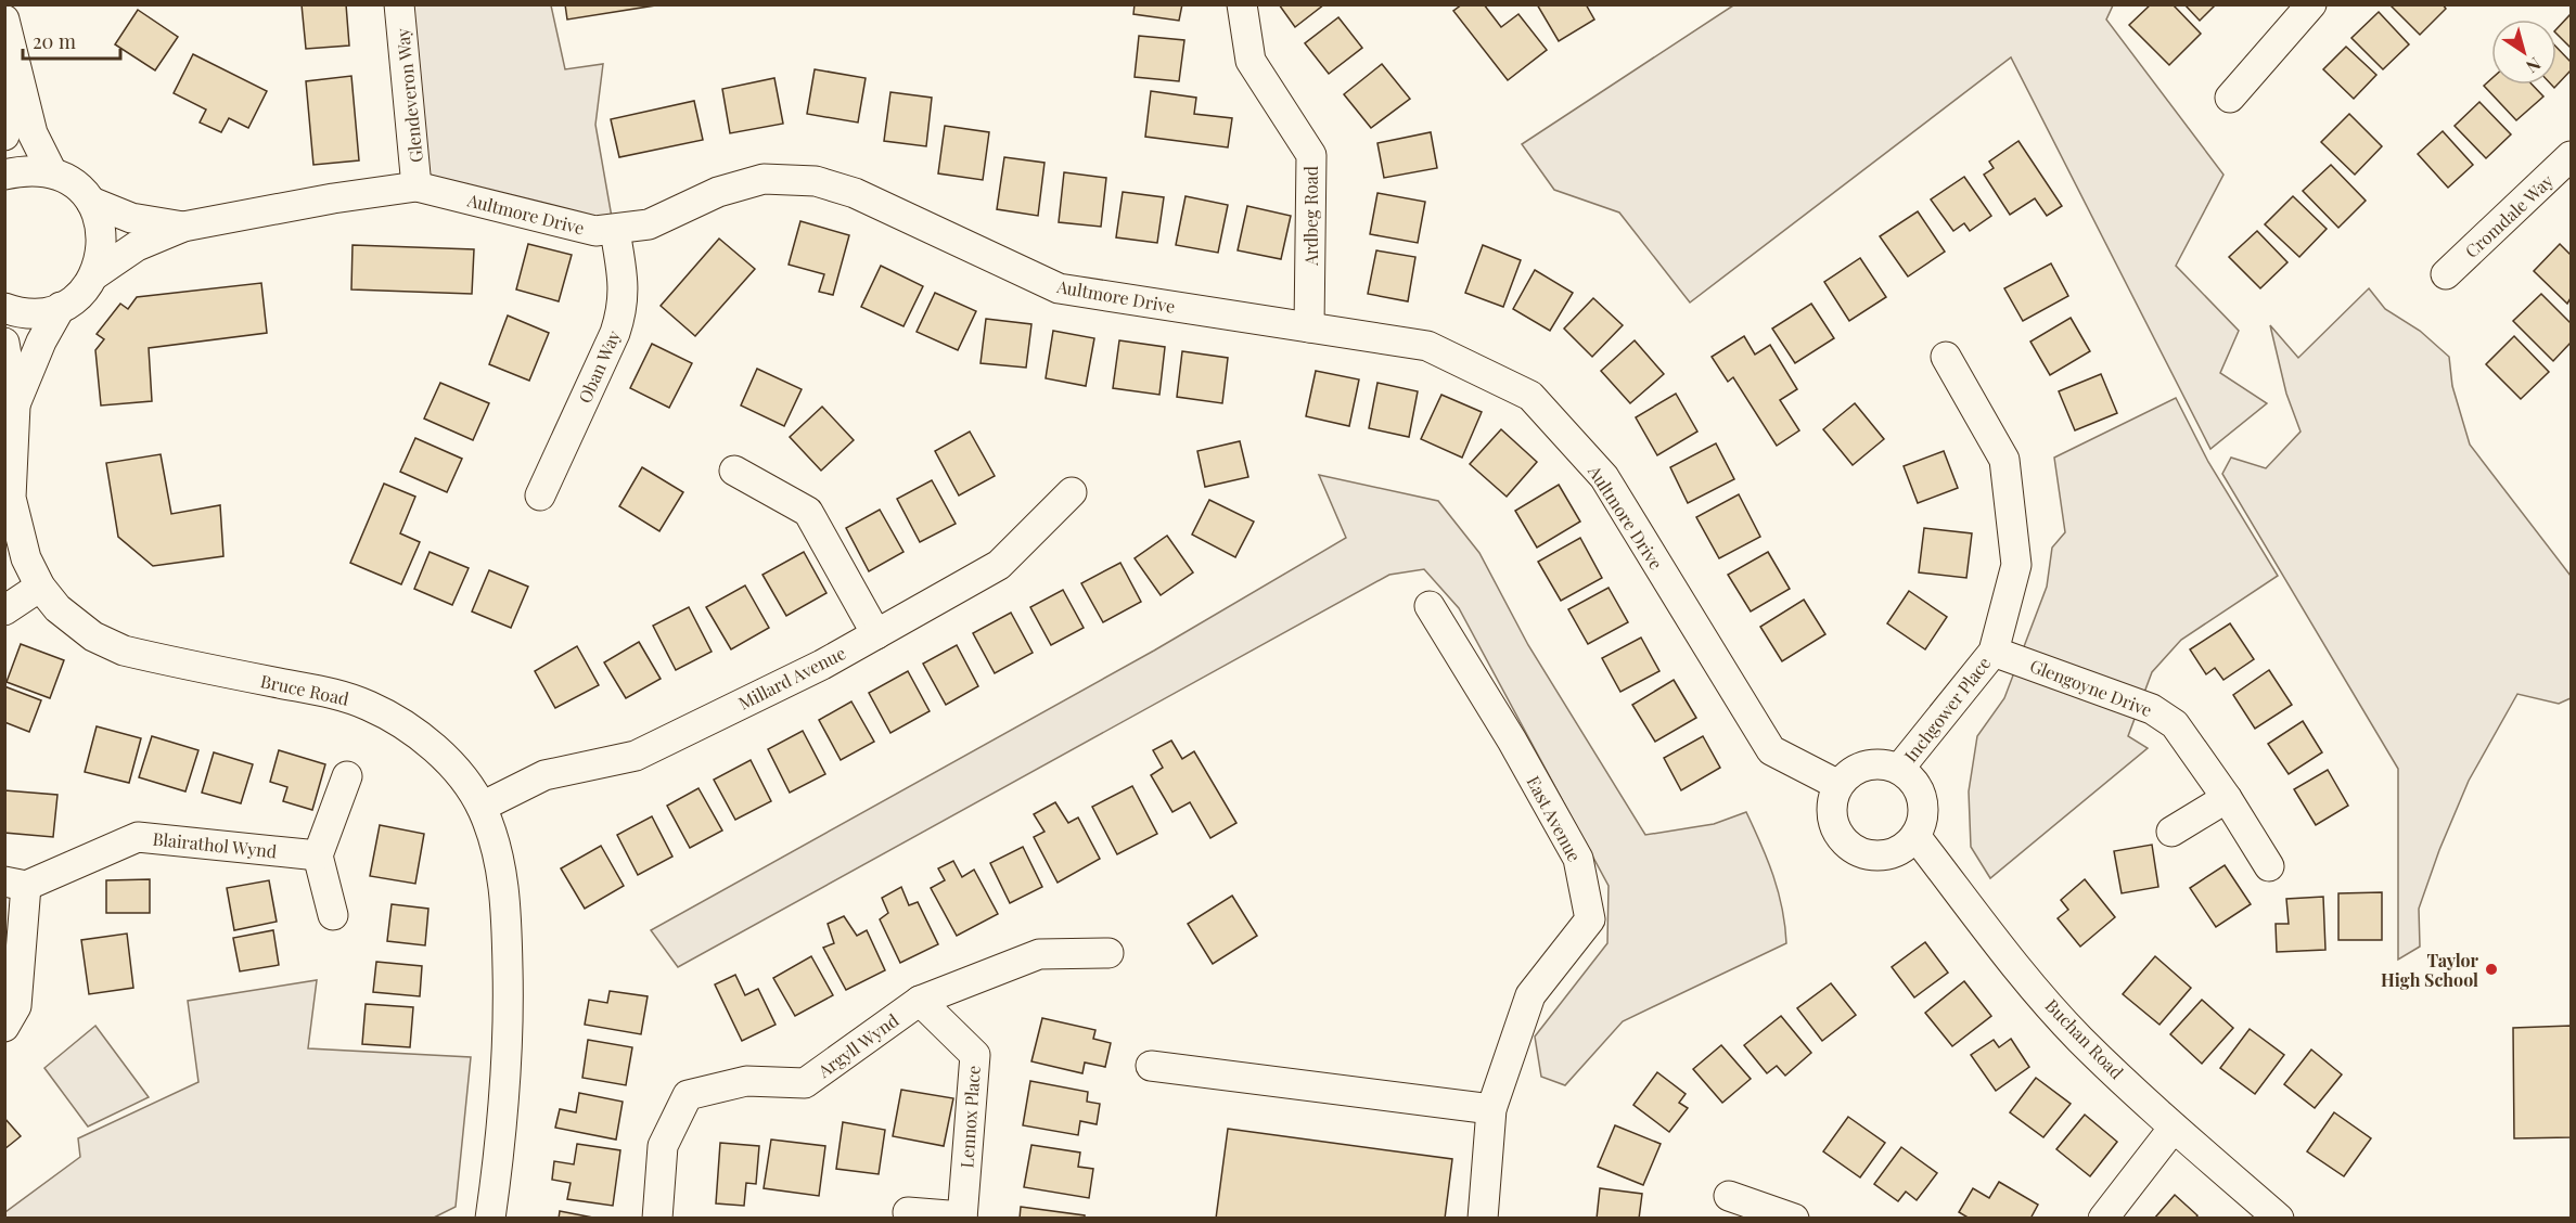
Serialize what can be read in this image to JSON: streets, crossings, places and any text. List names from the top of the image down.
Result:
{
  "streets": {
    "street": [
      "Glendeveron Way",
      "Aultmore Drive",
      "Ardbeg Road",
      "Cromdale Way",
      "Oban Way",
      "Millard Avenue",
      "Glengoyne Drive",
      "Bruce Road",
      "Inchgower Place",
      "East Avenue",
      "Blairathol Wynd",
      "Buchan Road",
      "Argyll Wynd",
      "Lennox Place"
    ]
  },
  "crossings": [
    ["Glendeveron Way", "Aultmore Drive"],
    ["Aultmore Drive", "Ardbeg Road"],
    ["Aultmore Drive", "Oban Way"],
    ["Aultmore Drive", "Inchgower Place"],
    ["Aultmore Drive", "Buchan Road"],
    ["Millard Avenue", "Bruce Road"],
    ["Glengoyne Drive", "Inchgower Place"],
    ["Inchgower Place", "Buchan Road"],
    ["Argyll Wynd", "Lennox Place"]
  ],
  "places": ["Taylor High School"],
  "scale_bar": "20 m",
  "north": "bottom right"
}
